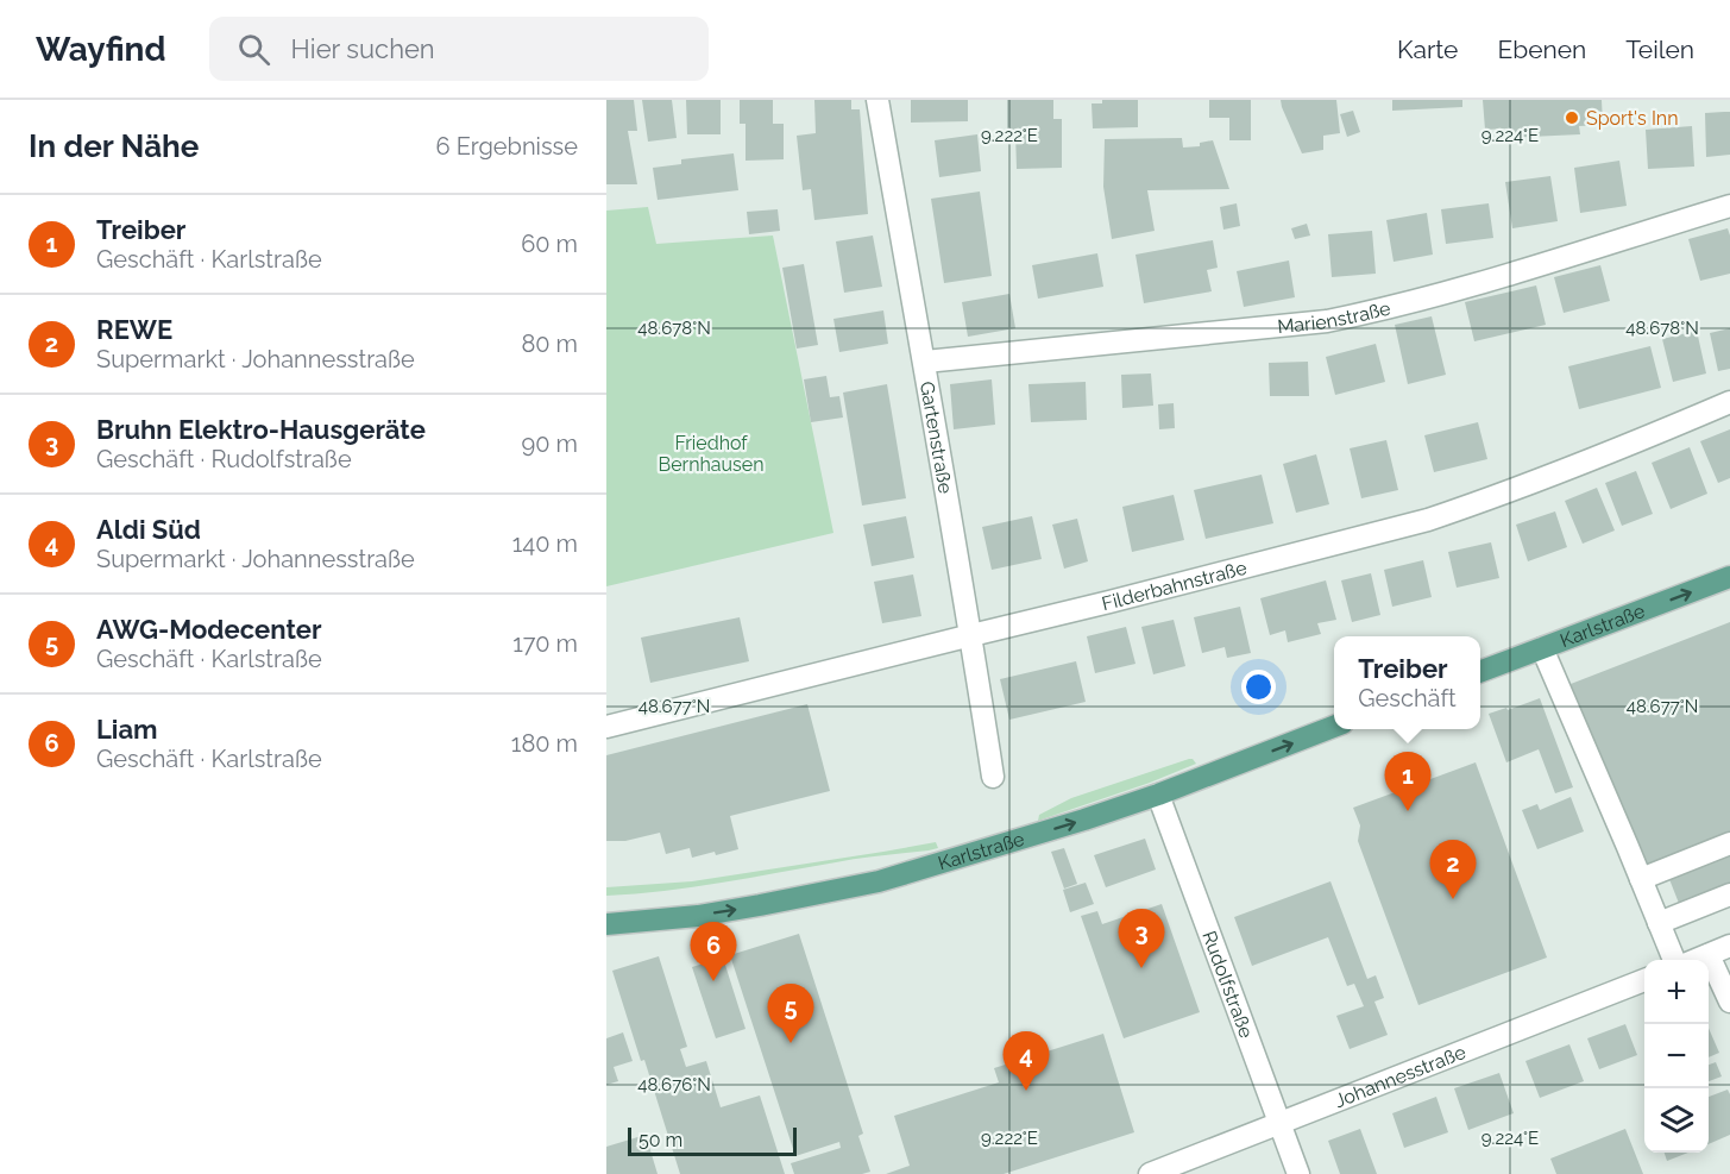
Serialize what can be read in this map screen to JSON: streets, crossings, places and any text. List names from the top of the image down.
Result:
{
  "streets": {
    "main road": ["Karlstraße"],
    "street": [
      "Marienstraße",
      "Gartenstraße",
      "Filderbahnstraße",
      "Rudolfstraße",
      "Johannesstraße"
    ]
  },
  "crossings": [
    ["Marienstraße", "Gartenstraße"],
    ["Gartenstraße", "Filderbahnstraße"],
    ["Karlstraße", "Rudolfstraße"],
    ["Rudolfstraße", "Johannesstraße"]
  ],
  "one_way": ["Karlstraße"],
  "parks": ["Friedhof Bernhausen"],
  "places": ["Sport's Inn"],
  "scale_bar": "50 m",
  "page": {
    "header": "Wayfind",
    "search": "Hier suchen",
    "nav": ["Karte", "Ebenen", "Teilen"],
    "heading": ["In der Nähe", "6 Ergebnisse"],
    "list": [
      {
        "mark": "1",
        "name": "Treiber",
        "note": "Geschäft · Karlstraße",
        "value": "60 m"
      },
      {
        "mark": "2",
        "name": "REWE",
        "note": "Supermarkt · Johannesstraße",
        "value": "80 m"
      },
      {
        "mark": "3",
        "name": "Bruhn Elektro-Hausgeräte",
        "note": "Geschäft · Rudolfstraße",
        "value": "90 m"
      },
      {
        "mark": "4",
        "name": "Aldi Süd",
        "note": "Supermarkt · Johannesstraße",
        "value": "140 m"
      },
      {
        "mark": "5",
        "name": "AWG-Modecenter",
        "note": "Geschäft · Karlstraße",
        "value": "170 m"
      },
      {
        "mark": "6",
        "name": "Liam",
        "note": "Geschäft · Karlstraße",
        "value": "180 m"
      }
    ],
    "popup": ["Treiber", "Geschäft"],
    "pins": [
      "1",
      "2",
      "3",
      "6",
      "5",
      "4"
    ],
    "map_buttons": ["+", "−"],
    "scale": "50 m"
  },
  "coordinates": [
    "9.222°E",
    "9.224°E",
    "48.678°N",
    "48.677°N",
    "48.676°N"
  ]
}
